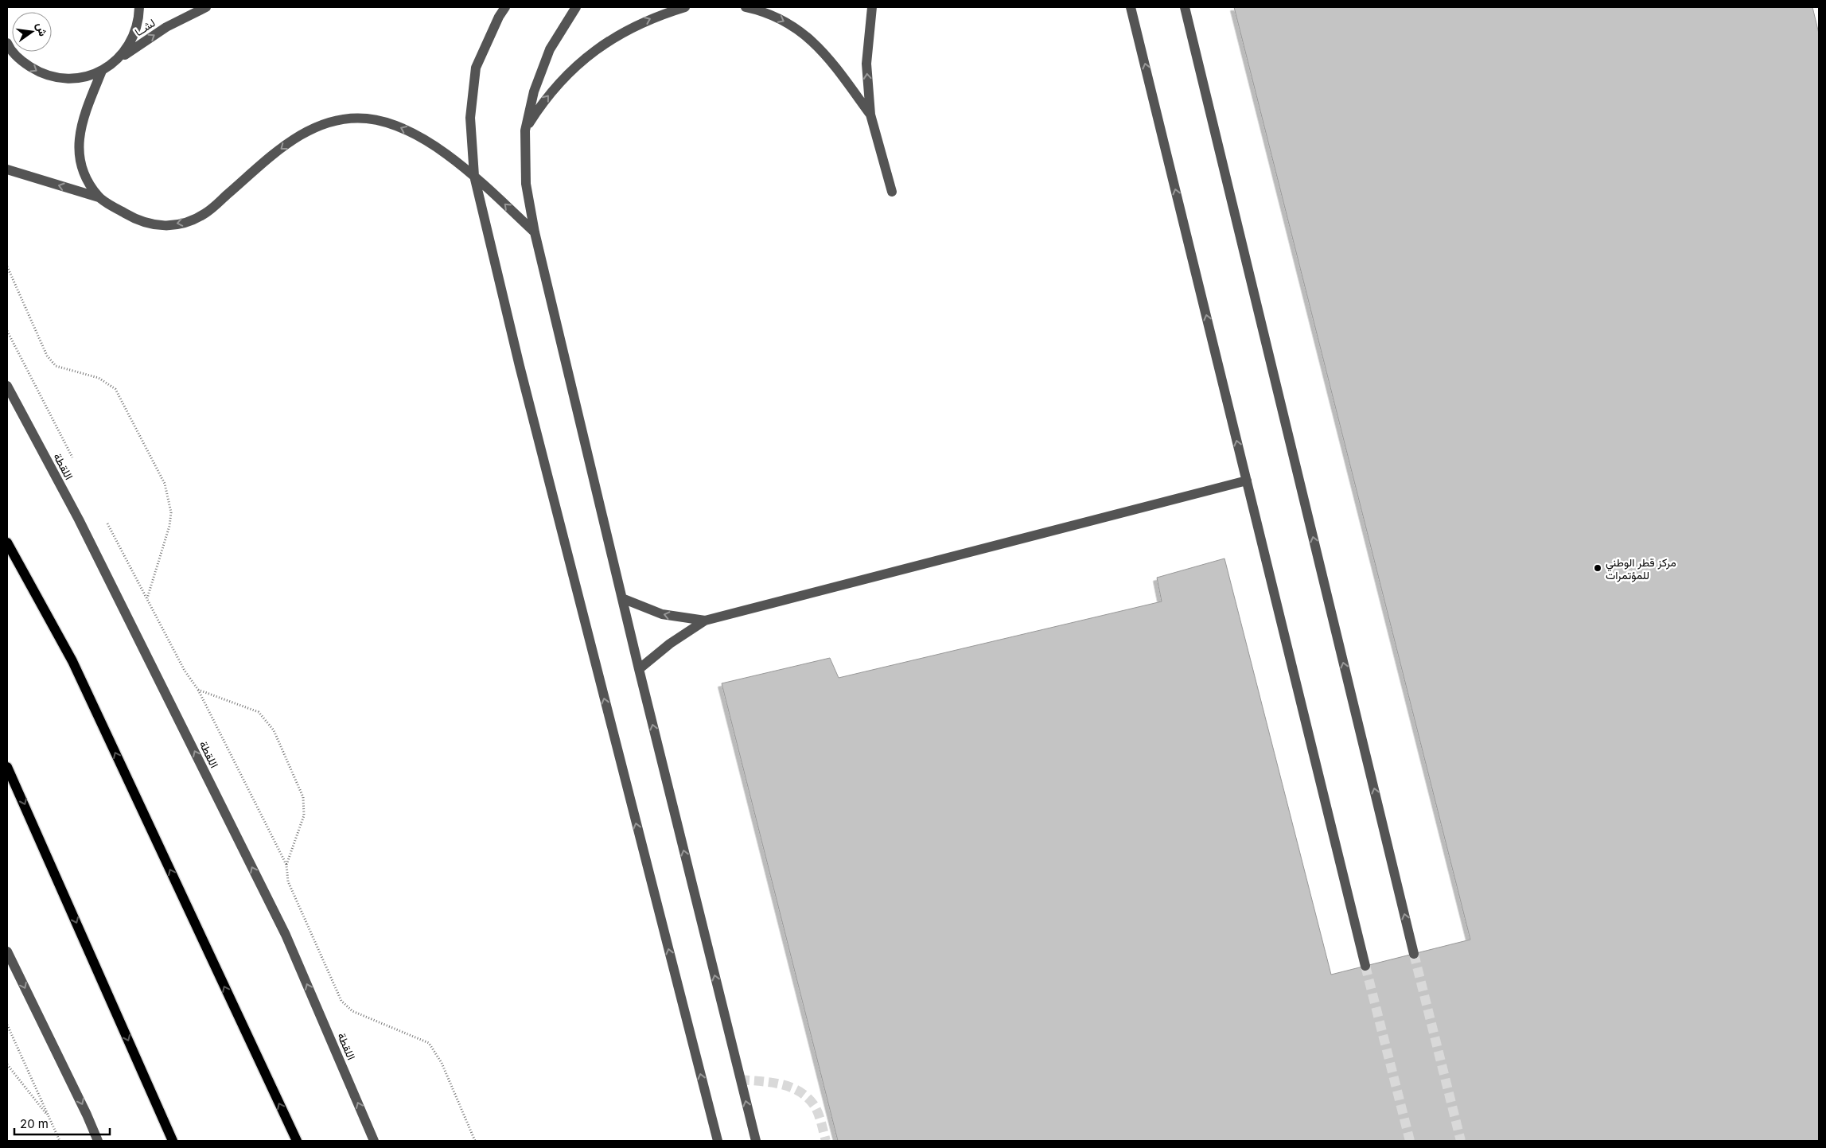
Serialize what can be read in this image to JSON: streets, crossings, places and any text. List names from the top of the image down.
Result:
{
  "streets": {
    "street": ["لشــا", "اللقطة"]
  },
  "one_way": ["لشــا", "اللقطة"],
  "places": ["مركز قطر الوطني للمؤتمرات"],
  "scale_bar": "20 m",
  "north": "right"
}
